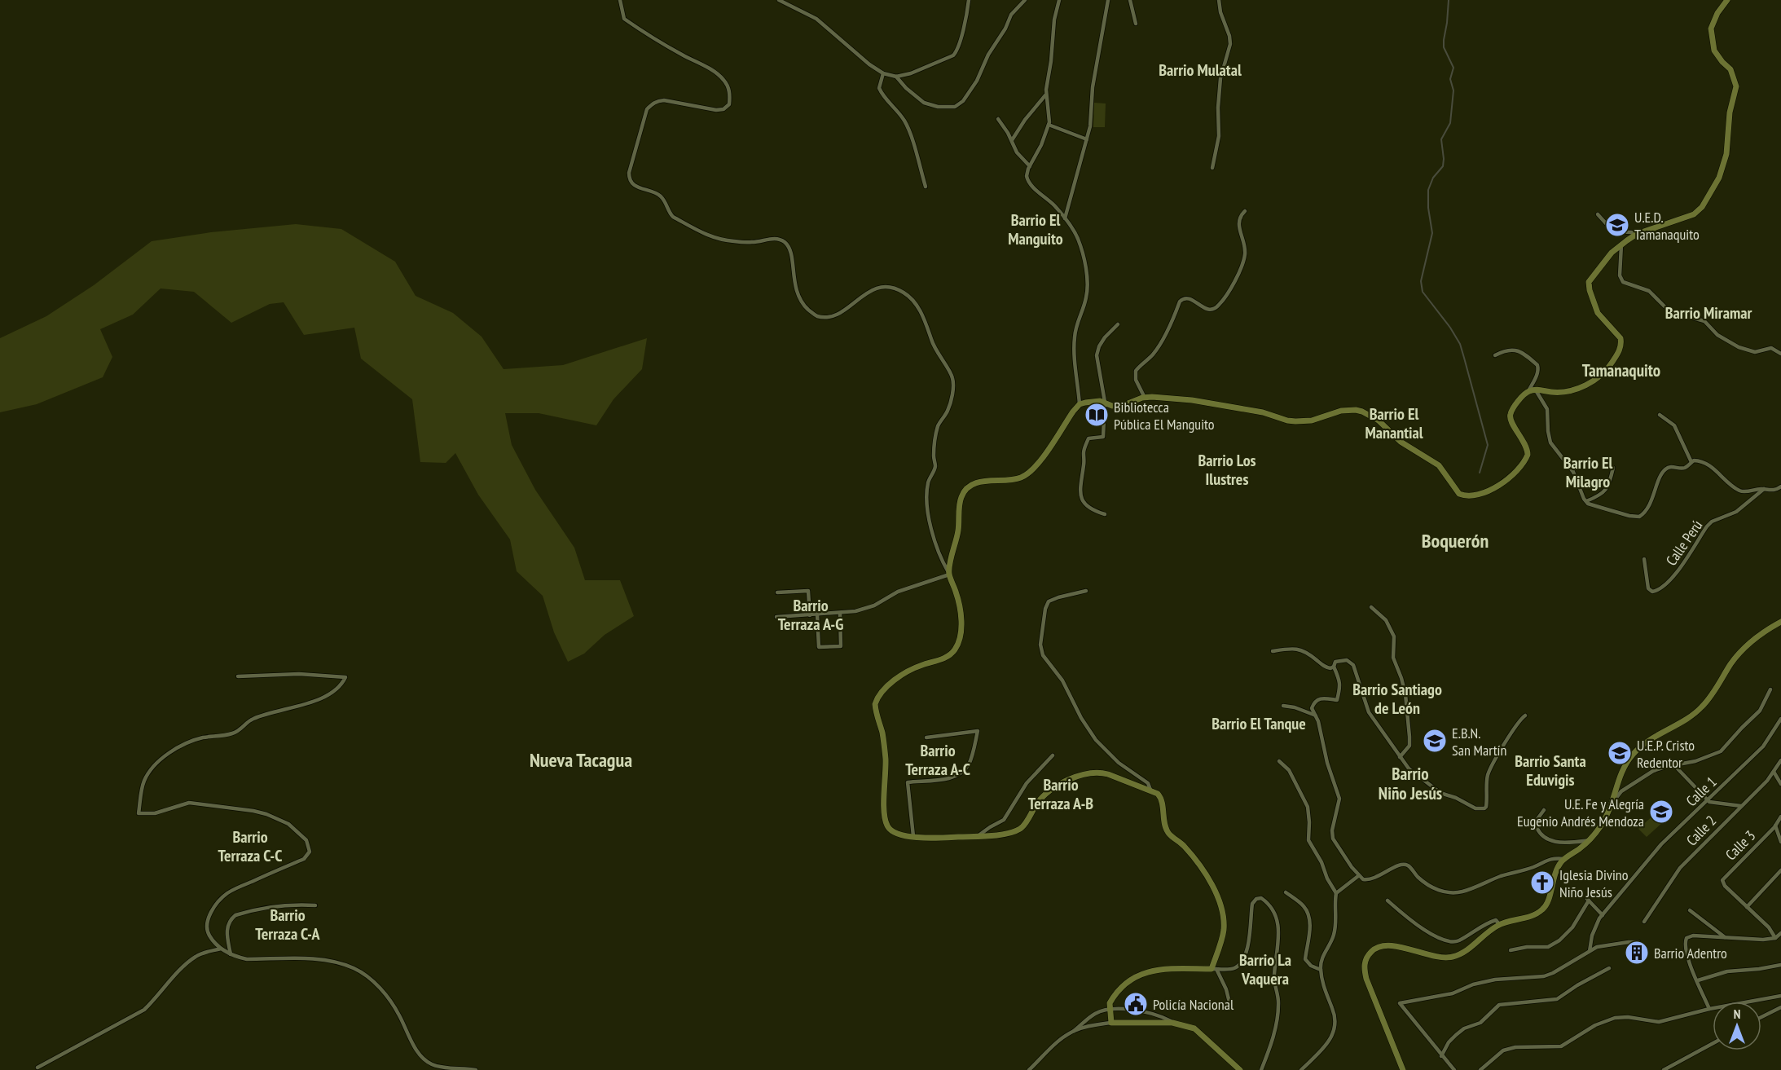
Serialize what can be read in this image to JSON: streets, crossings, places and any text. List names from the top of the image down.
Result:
{
  "streets": {
    "street": [
      "Calle Perú",
      "Calle 1",
      "Calle 2",
      "Calle 3"
    ]
  },
  "districts": [
    "Barrio Mulatal",
    "Barrio El Manguito",
    "Barrio Miramar",
    "Tamanaquito",
    "Barrio El Manantial",
    "Barrio Los Ilustres",
    "Barrio El Milagro",
    "Boquerón",
    "Barrio Terraza A-G",
    "Barrio Santiago de León",
    "Barrio El Tanque",
    "Barrio Terraza A-C",
    "Nueva Tacagua",
    "Barrio Santa Eduvigis",
    "Barrio Niño Jesús",
    "Barrio Terraza A-B",
    "Barrio Terraza C-C",
    "Barrio Terraza C-A",
    "Barrio La Vaquera"
  ],
  "places": {
    "school or university": [
      "U.E.D. Tamanaquito",
      "E.B.N. San Martín",
      "U.E.P. Cristo Redentor",
      "U.E. Fe y Alegría Eugenio Andrés Mendoza"
    ],
    "library": ["Bibliotecca Pública El Manguito"],
    "church": ["Iglesia Divino Niño Jesús"],
    "building": ["Barrio Adentro"],
    "public building": ["Policía Nacional"]
  },
  "north": "top"
}
